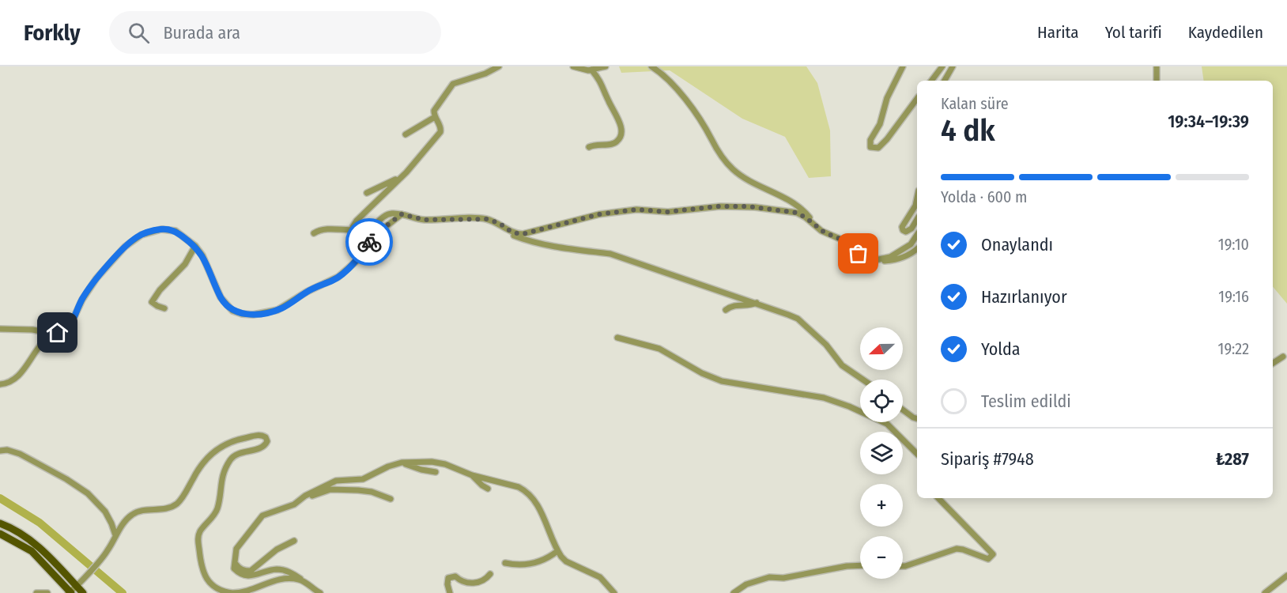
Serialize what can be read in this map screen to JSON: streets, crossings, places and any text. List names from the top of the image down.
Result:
{
  "north": "left",
  "page": {
    "header": "Forkly",
    "search": "Burada ara",
    "nav": ["Harita", "Yol tarifi", "Kaydedilen"],
    "heading": ["4 dk", "Kalan süre", "19:34–19:39"],
    "panel": ["Sipariş #7948", "₺287"],
    "bar": "Yolda · 600 m",
    "list": [
      ["Onaylandı", "19:10"],
      ["Hazırlanıyor", "19:16"],
      ["Yolda", "19:22"],
      "Teslim edildi"
    ],
    "map_buttons": ["+", "−"]
  }
}
